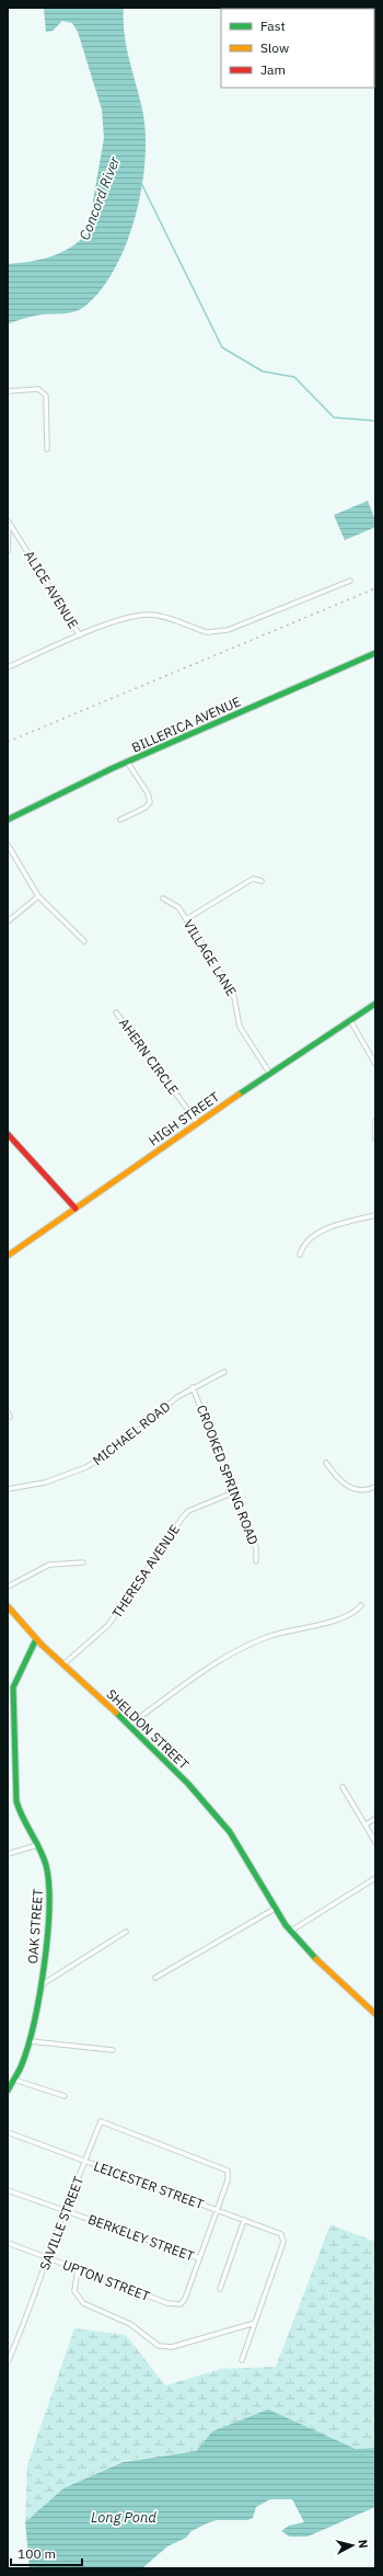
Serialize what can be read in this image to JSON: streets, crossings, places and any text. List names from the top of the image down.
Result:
{
  "streets": {
    "street": [
      "ALICE AVENUE",
      "BILLERICA AVENUE",
      "VILLAGE LANE",
      "AHERN CIRCLE",
      "HIGH STREET",
      "MICHAEL ROAD",
      "CROOKED SPRING ROAD",
      "THERESA AVENUE",
      "SHELDON STREET",
      "OAK STREET",
      "LEICESTER STREET",
      "SAVILLE STREET",
      "BERKELEY STREET",
      "UPTON STREET"
    ]
  },
  "crossings": [
    ["VILLAGE LANE", "HIGH STREET"],
    ["AHERN CIRCLE", "HIGH STREET"],
    ["MICHAEL ROAD", "CROOKED SPRING ROAD"],
    ["CROOKED SPRING ROAD", "THERESA AVENUE"],
    ["THERESA AVENUE", "SHELDON STREET"],
    ["SHELDON STREET", "OAK STREET"],
    ["LEICESTER STREET", "SAVILLE STREET"],
    ["SAVILLE STREET", "BERKELEY STREET"],
    ["SAVILLE STREET", "UPTON STREET"],
    ["BERKELEY STREET", "UPTON STREET"]
  ],
  "water": ["Concord River", "Long Pond"],
  "legend": ["Fast", "Slow", "Jam"],
  "scale_bar": "100 m",
  "north": "right"
}
